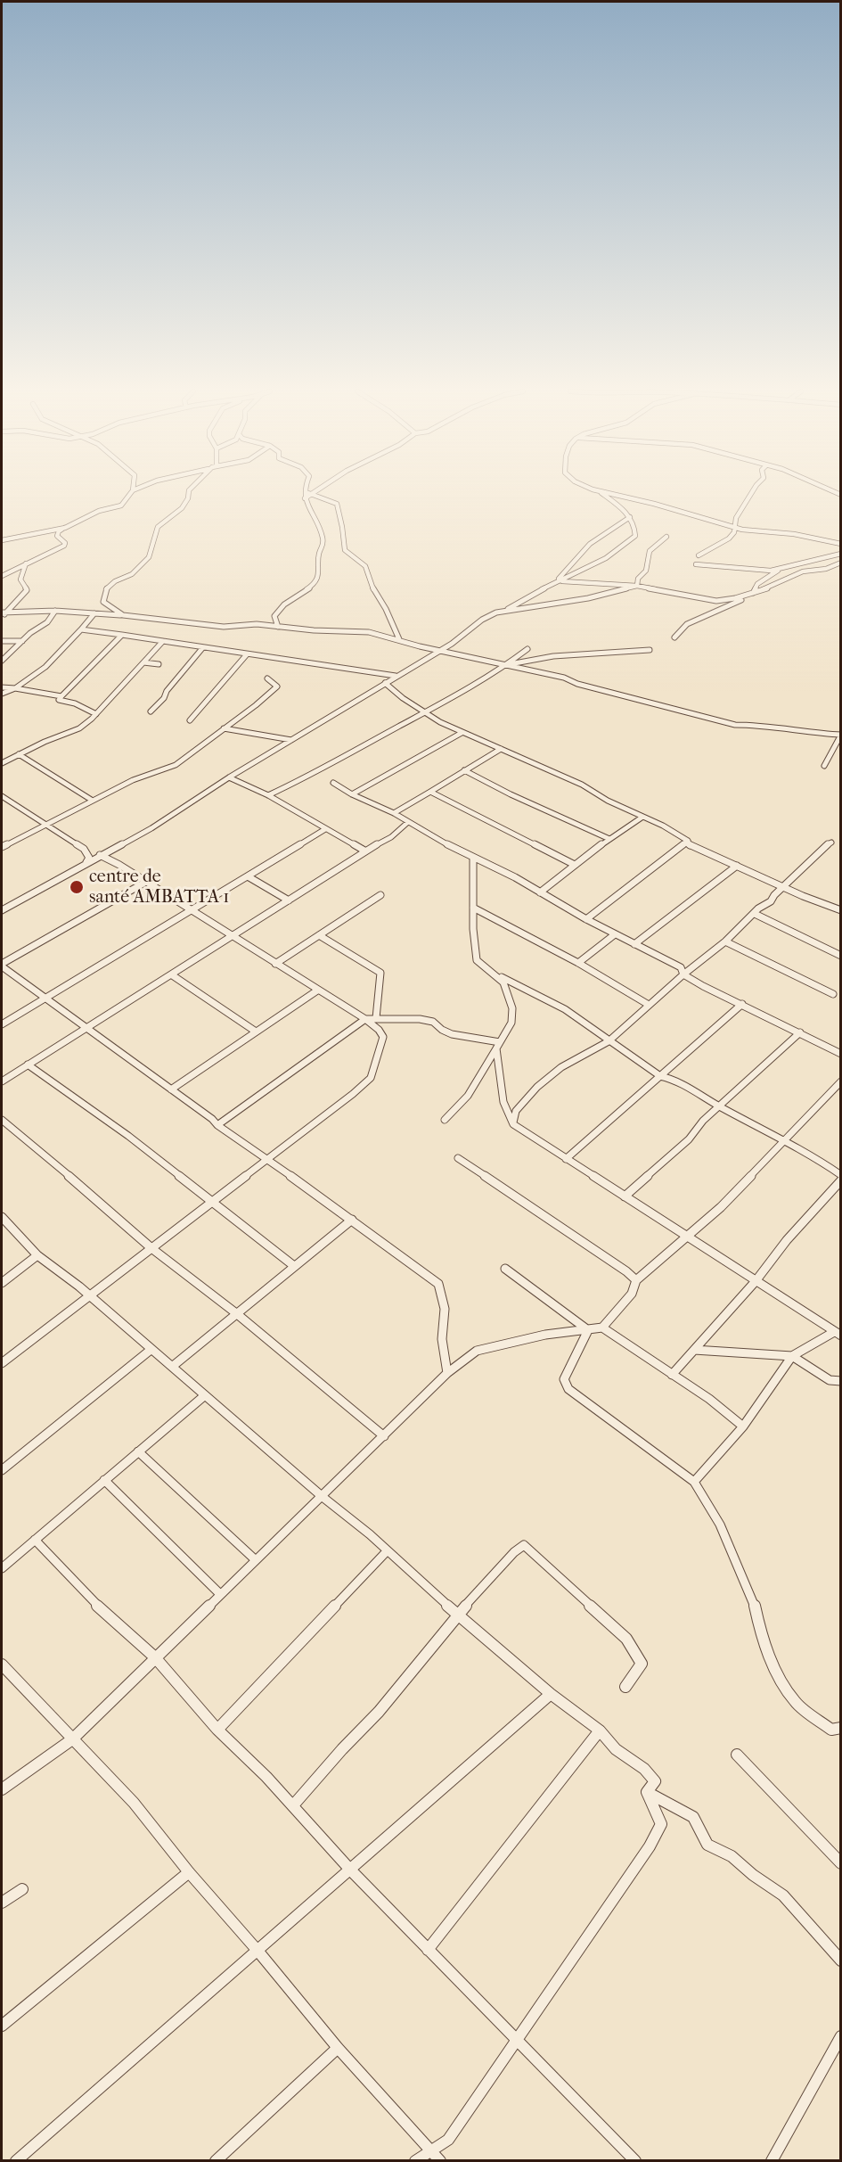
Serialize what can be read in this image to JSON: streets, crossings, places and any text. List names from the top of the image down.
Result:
{
  "places": ["centre de santé AMBATTA 1"]
}
